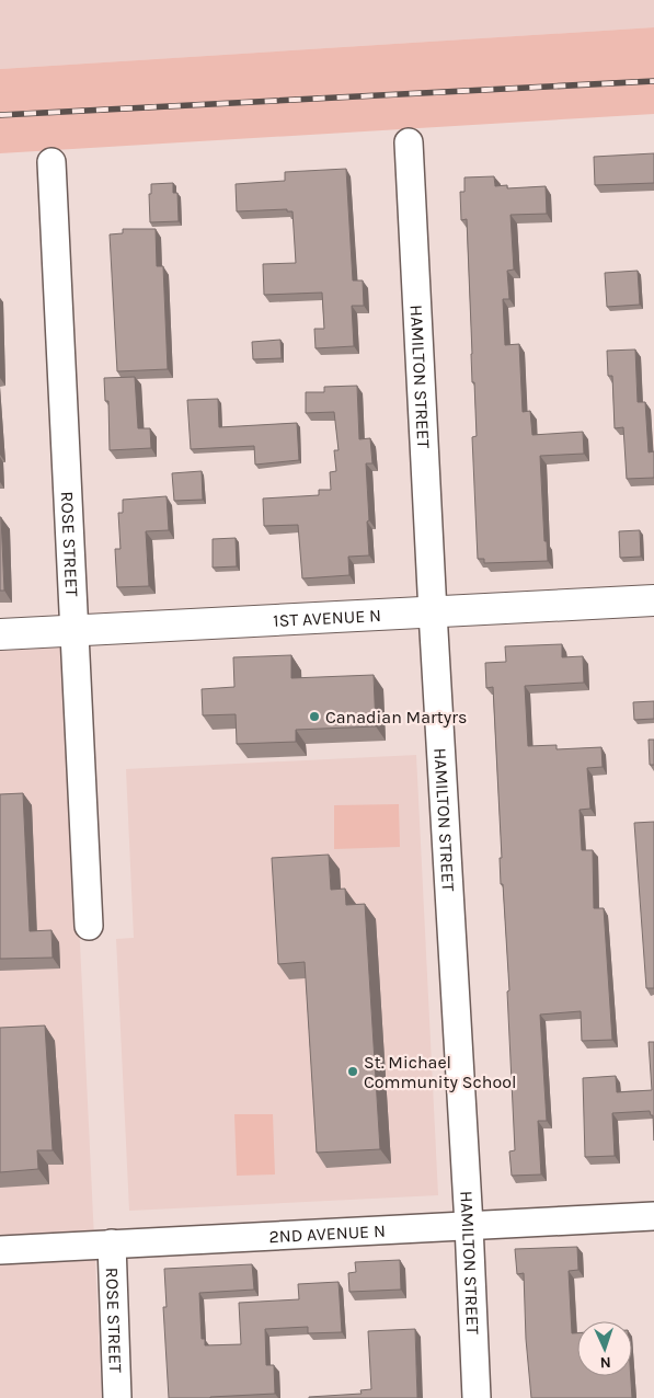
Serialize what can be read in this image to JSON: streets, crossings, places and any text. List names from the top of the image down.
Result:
{
  "streets": {
    "street": [
      "HAMILTON STREET",
      "ROSE STREET",
      "1ST AVENUE N",
      "2ND AVENUE N"
    ]
  },
  "crossings": [
    ["HAMILTON STREET", "1ST AVENUE N"],
    ["HAMILTON STREET", "2ND AVENUE N"],
    ["ROSE STREET", "1ST AVENUE N"],
    ["ROSE STREET", "2ND AVENUE N"]
  ],
  "places": ["Canadian Martyrs", "St. Michael Community School"],
  "north": "bottom"
}
